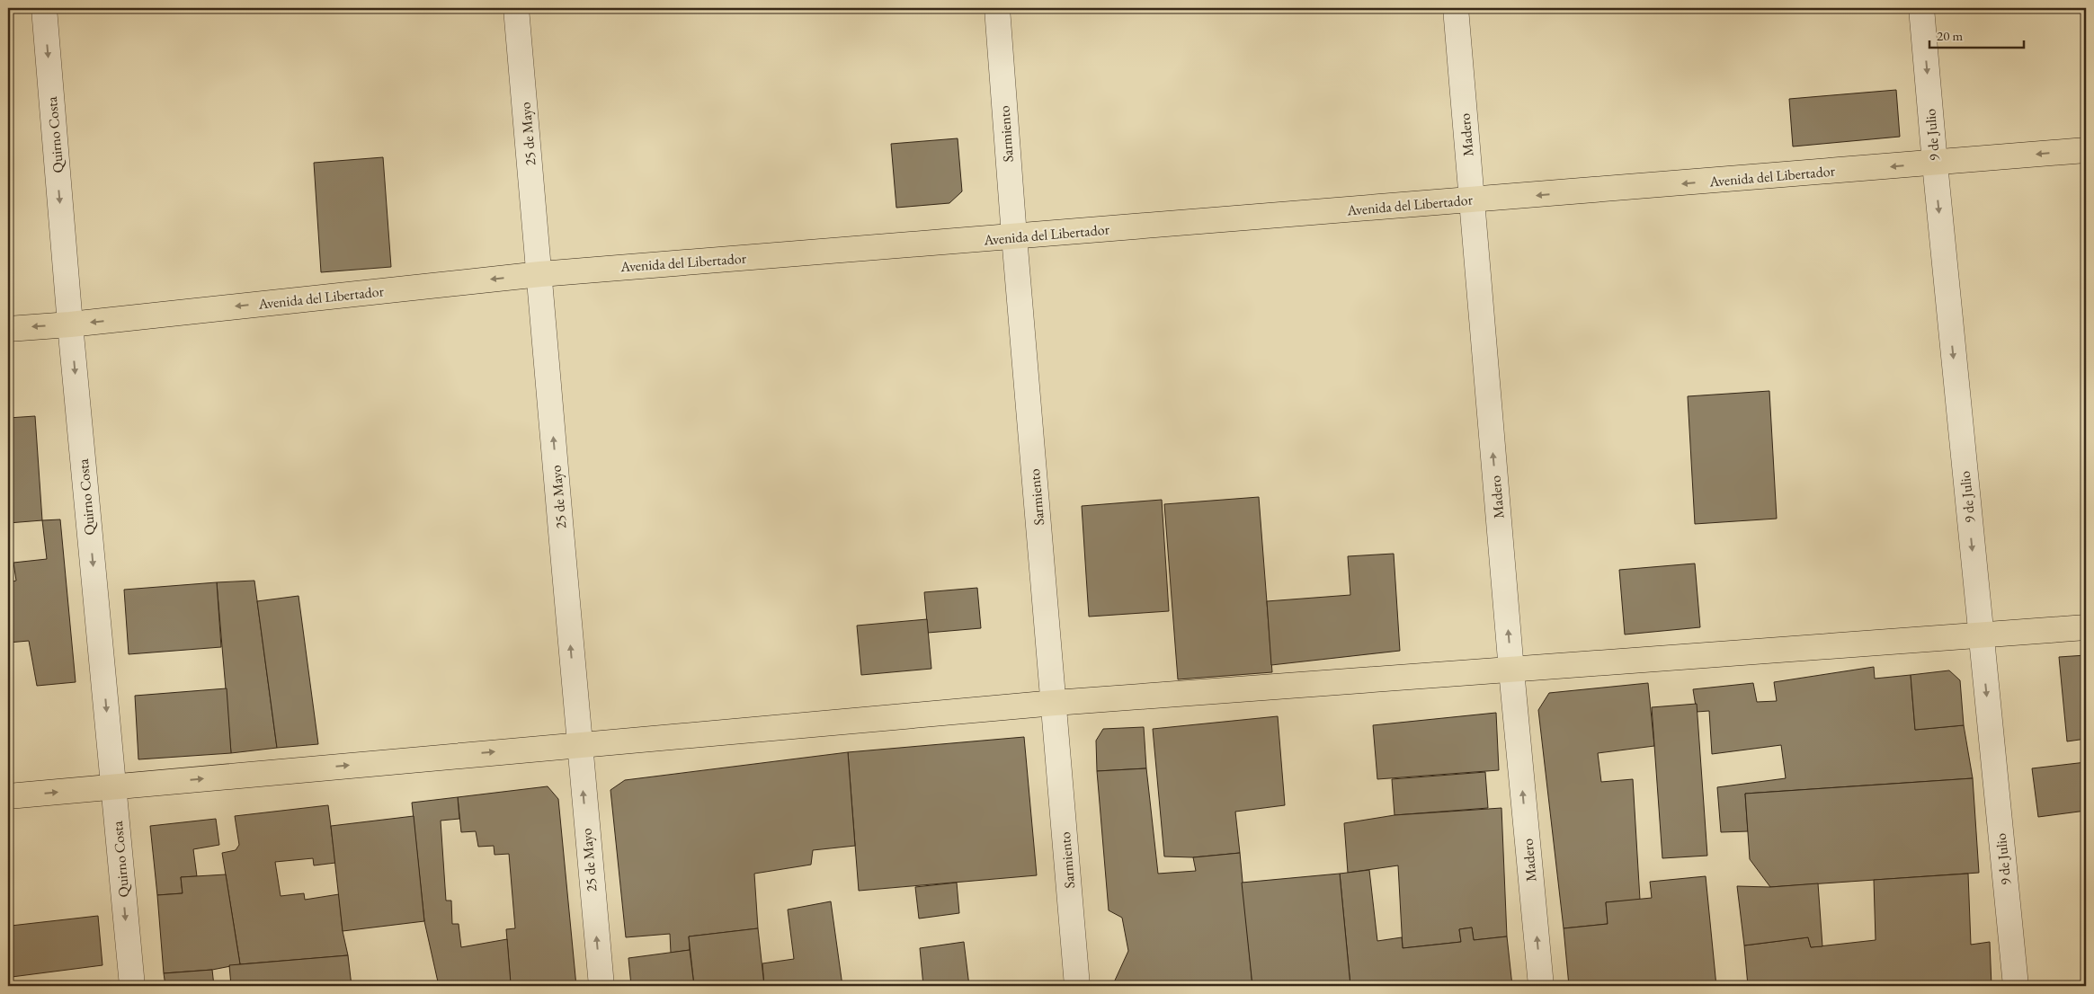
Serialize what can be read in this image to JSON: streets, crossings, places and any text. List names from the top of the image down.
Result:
{
  "streets": {
    "main road": ["Avenida del Libertador"],
    "street": [
      "25 de Mayo",
      "Sarmiento",
      "Quirno Costa",
      "Madero",
      "9 de Julio"
    ]
  },
  "crossings": [
    ["25 de Mayo", "Avenida del Libertador"],
    ["Sarmiento", "Avenida del Libertador"],
    ["Quirno Costa", "Avenida del Libertador"],
    ["Madero", "Avenida del Libertador"],
    ["9 de Julio", "Avenida del Libertador"]
  ],
  "one_way": [
    "25 de Mayo",
    "Quirno Costa",
    "Madero",
    "9 de Julio",
    "Avenida del Libertador"
  ],
  "scale_bar": "20 m"
}
